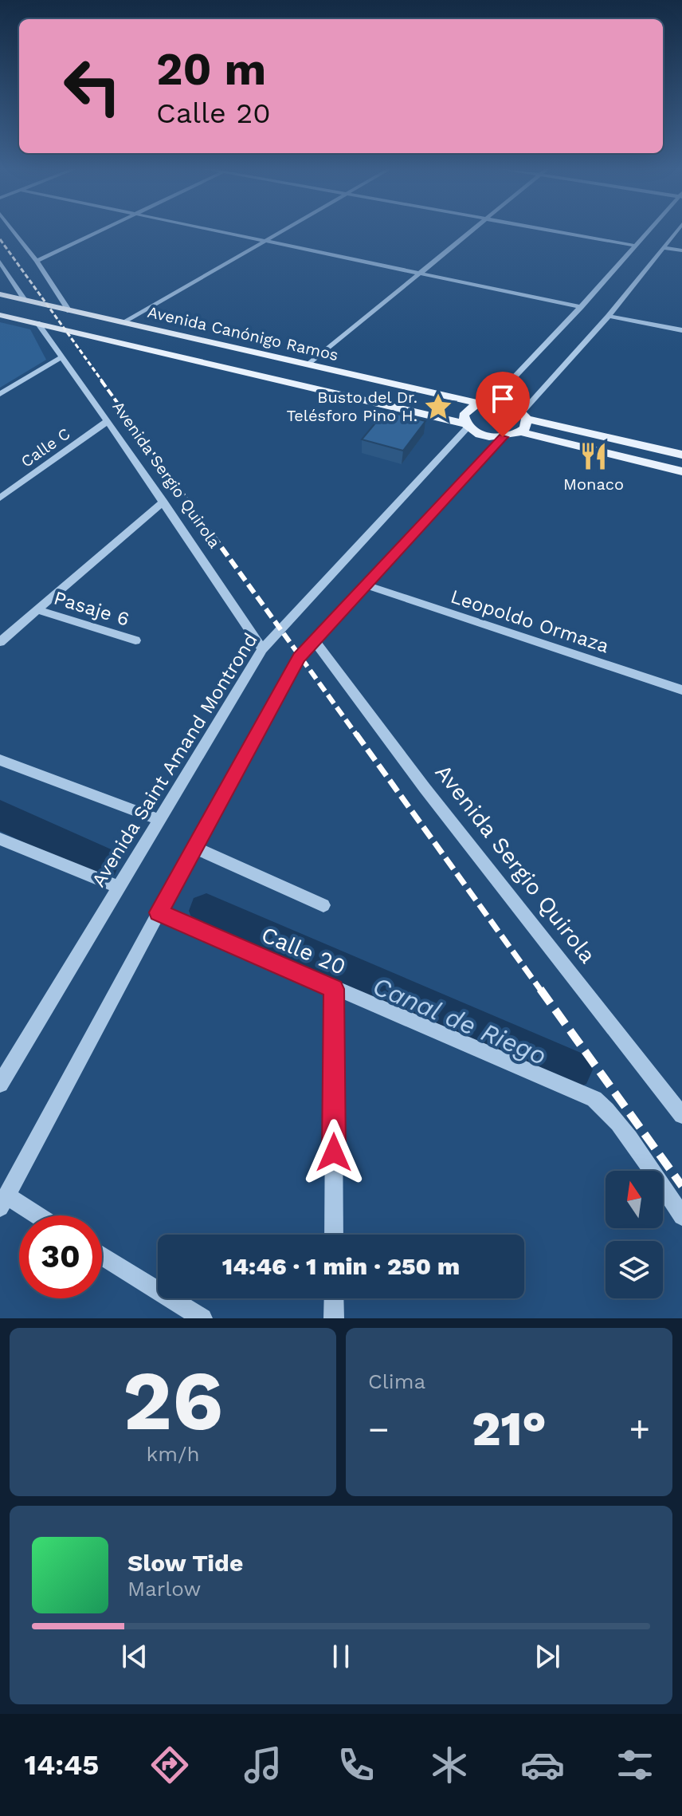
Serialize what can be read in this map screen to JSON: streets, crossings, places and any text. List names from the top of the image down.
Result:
{
  "streets": {
    "main road": ["Avenida Canónigo Ramos"],
    "street": [
      "Calle C",
      "Avenida Sergio Quirola",
      "Pasaje 6",
      "Leopoldo Ormaza",
      "Avenida Saint Amand Montrond",
      "Calle 20"
    ]
  },
  "crossings": [
    ["Avenida Canónigo Ramos", "Avenida Sergio Quirola"],
    ["Avenida Canónigo Ramos", "Avenida Saint Amand Montrond"],
    ["Calle C", "Avenida Sergio Quirola"],
    ["Avenida Sergio Quirola", "Avenida Saint Amand Montrond"]
  ],
  "water": ["Canal de Riego"],
  "places": {
    "place": ["Busto del Dr. Telésforo Pino H."],
    "restaurant": ["Monaco"]
  },
  "north": "top",
  "page": {
    "turn": ["20 m", "Calle 20"],
    "limit": "30",
    "trip": "14:46 · 1 min · 250 m",
    "tile": [
      ["26", "km/h"],
      "Clima"
    ],
    "heat": ["−", "21°", "+"],
    "song": ["Slow Tide", "Marlow"],
    "tabs": "14:45"
  }
}
